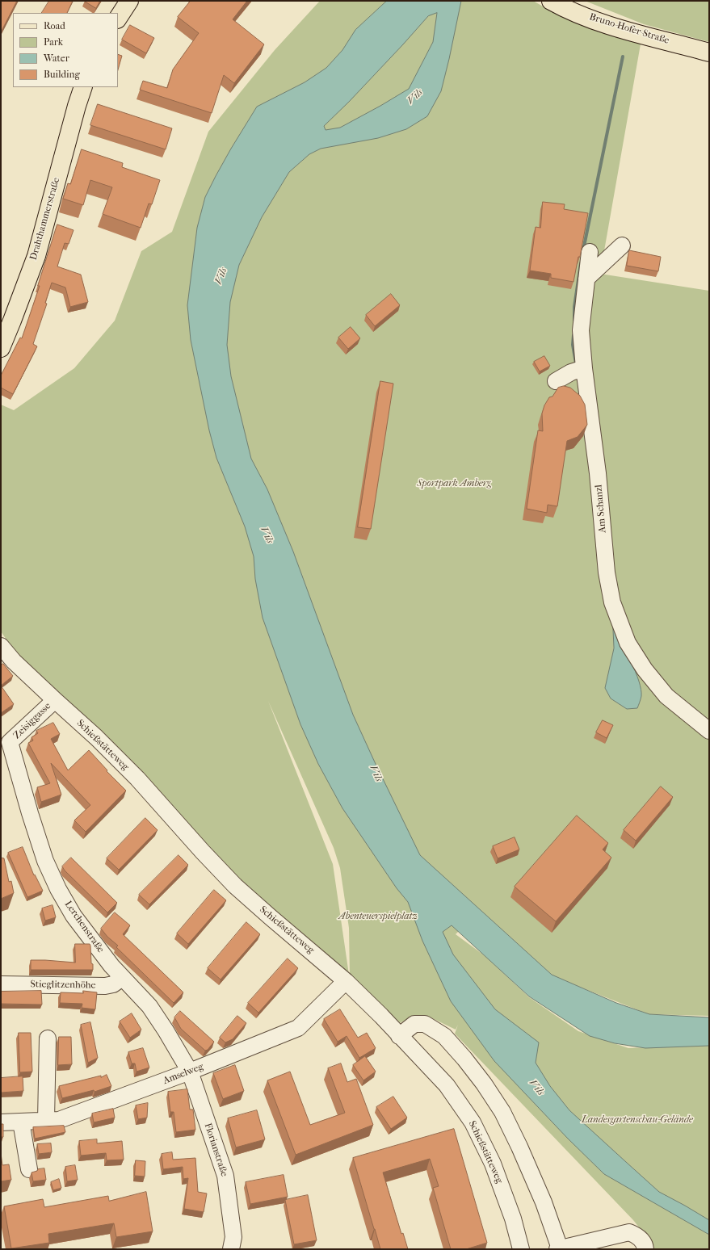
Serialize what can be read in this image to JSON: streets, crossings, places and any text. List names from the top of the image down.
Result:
{
  "streets": {
    "main road": ["Bruno-Hofer-Straße", "Drahthammerstraße"],
    "street": [
      "Am Schanzl",
      "Zeisiggasse",
      "Schießstätteweg",
      "Lerchenstraße",
      "Stieglitzenhöhe",
      "Amselweg",
      "Florianstraße"
    ]
  },
  "crossings": [
    ["Zeisiggasse", "Schießstätteweg"],
    ["Zeisiggasse", "Lerchenstraße"],
    ["Schießstätteweg", "Amselweg"],
    ["Lerchenstraße", "Stieglitzenhöhe"],
    ["Lerchenstraße", "Amselweg"],
    ["Lerchenstraße", "Florianstraße"],
    ["Amselweg", "Florianstraße"]
  ],
  "water": ["Vils"],
  "parks": ["Sportpark Amberg", "Abenteuerspielplatz", "Landesgartenschau-Gelände"],
  "legend": [
    "Road",
    "Park",
    "Water",
    "Building"
  ]
}
